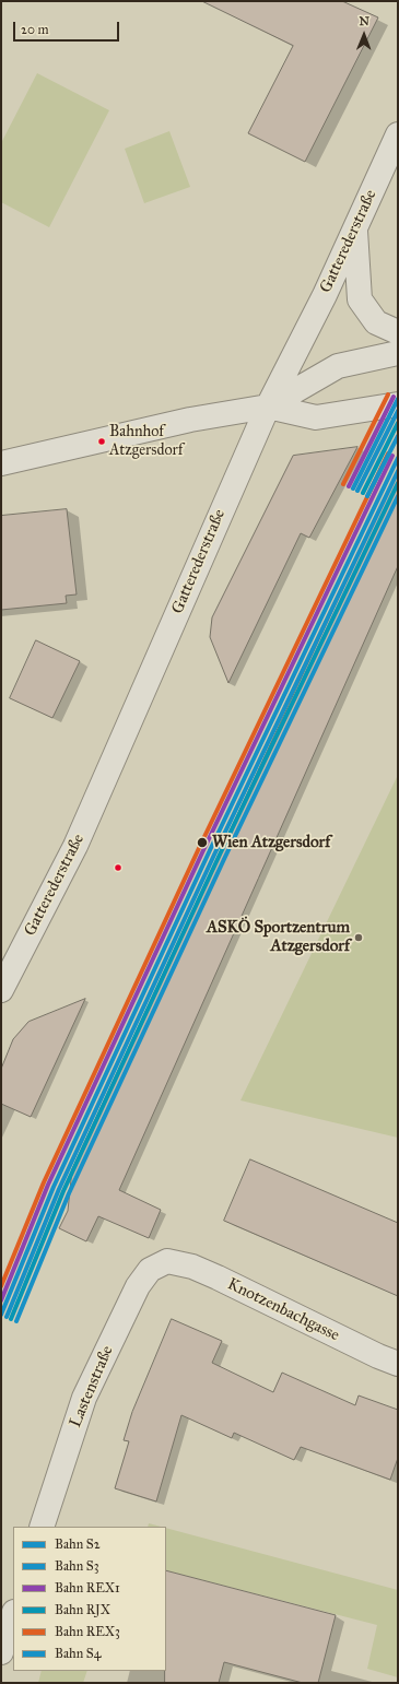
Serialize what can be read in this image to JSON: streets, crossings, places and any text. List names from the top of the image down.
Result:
{
  "streets": {
    "street": ["Gatterederstraße", "Knotzenbachgasse", "Lastenstraße"]
  },
  "crossings": [
    ["Knotzenbachgasse", "Lastenstraße"]
  ],
  "places": ["Bahnhof Atzgersdorf", "Wien Atzgersdorf", "ASKÖ Sportzentrum Atzgersdorf"],
  "lines": [
    "rail line REX3",
    "rail line REX1",
    "rail line S2",
    "rail line S3",
    "rail line RJX",
    "rail line S4"
  ],
  "legend": [
    "Bahn S2",
    "Bahn S3",
    "Bahn REX1",
    "Bahn RJX",
    "Bahn REX3",
    "Bahn S4"
  ],
  "scale_bar": "20 m",
  "north": "top"
}
